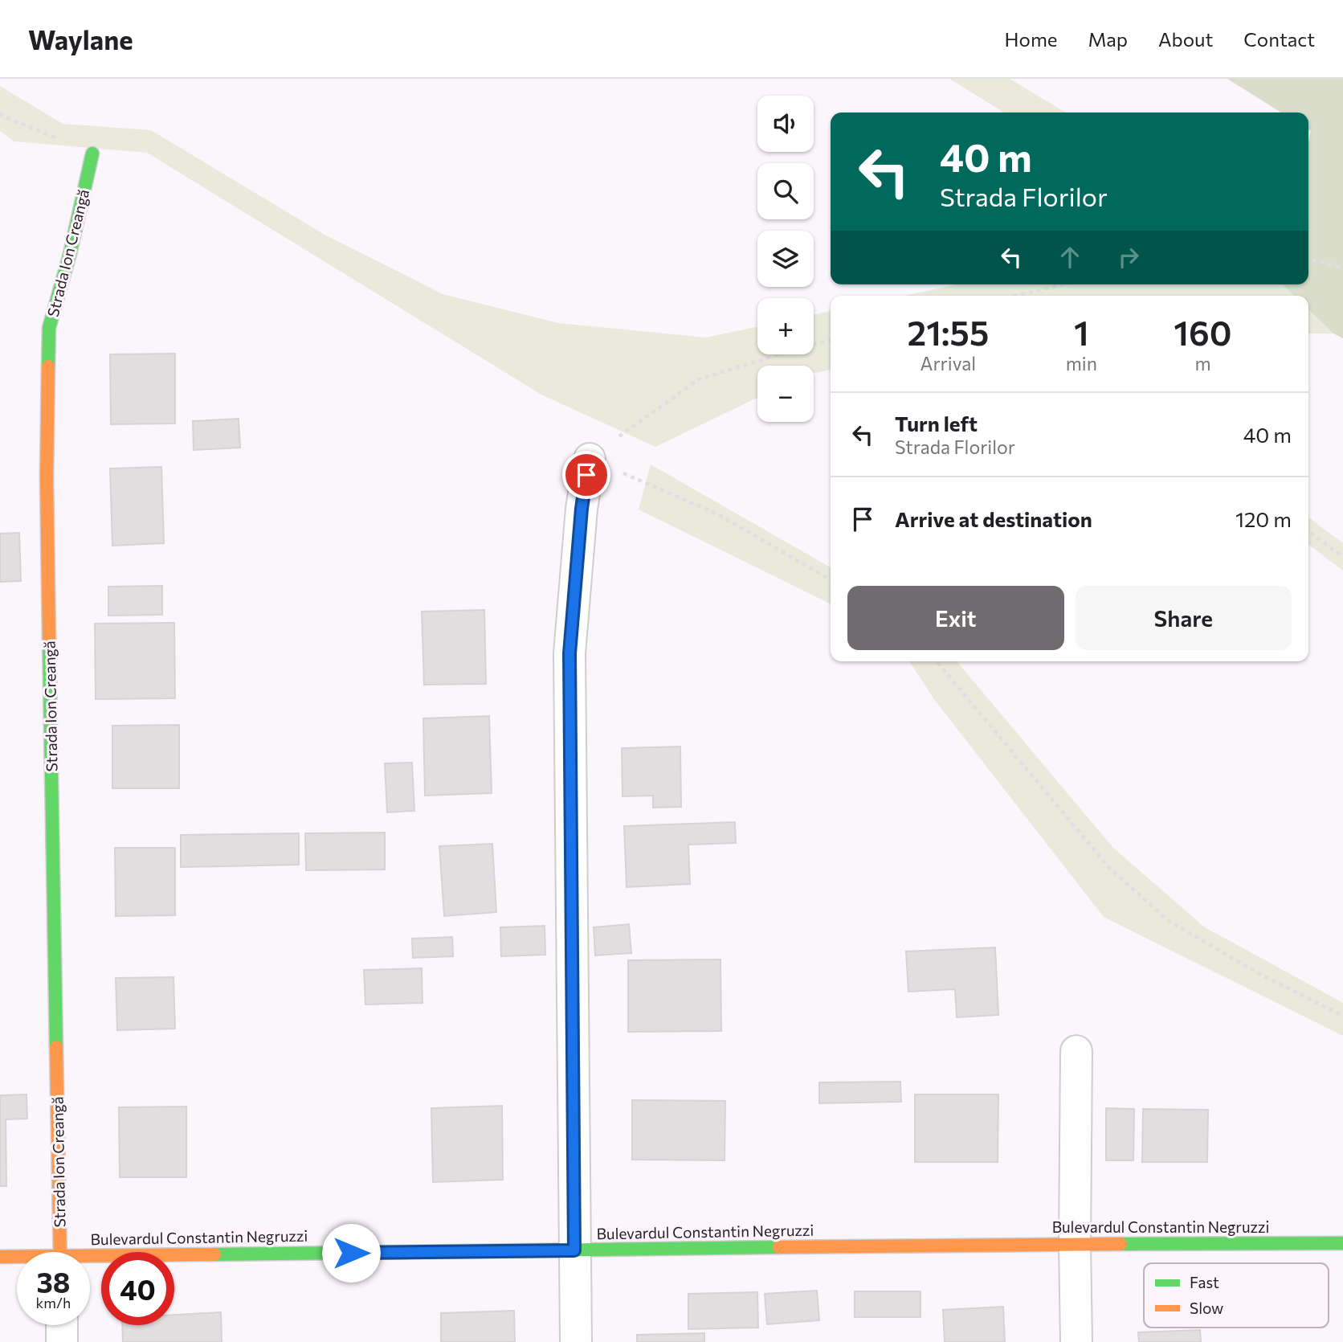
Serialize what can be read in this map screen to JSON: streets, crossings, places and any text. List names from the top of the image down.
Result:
{
  "streets": {
    "street": ["Strada Ion Creangă", "Bulevardul Constantin Negruzzi"]
  },
  "legend": ["Fast", "Slow"],
  "page": {
    "header": "Waylane",
    "nav": [
      "Home",
      "Map",
      "About",
      "Contact"
    ],
    "map_buttons": ["+", "−"],
    "turn": ["40 m", "Strada Florilor"],
    "eta": [
      "21:55",
      "Arrival",
      "1",
      "min",
      "160",
      "m"
    ],
    "list": [
      {
        "name": "Turn left",
        "note": "Strada Florilor",
        "value": "40 m"
      },
      {
        "name": "Arrive at destination",
        "value": "120 m"
      }
    ],
    "buttons": ["Exit", "Share"],
    "speed": "38 km/h",
    "limit": "40"
  }
}
